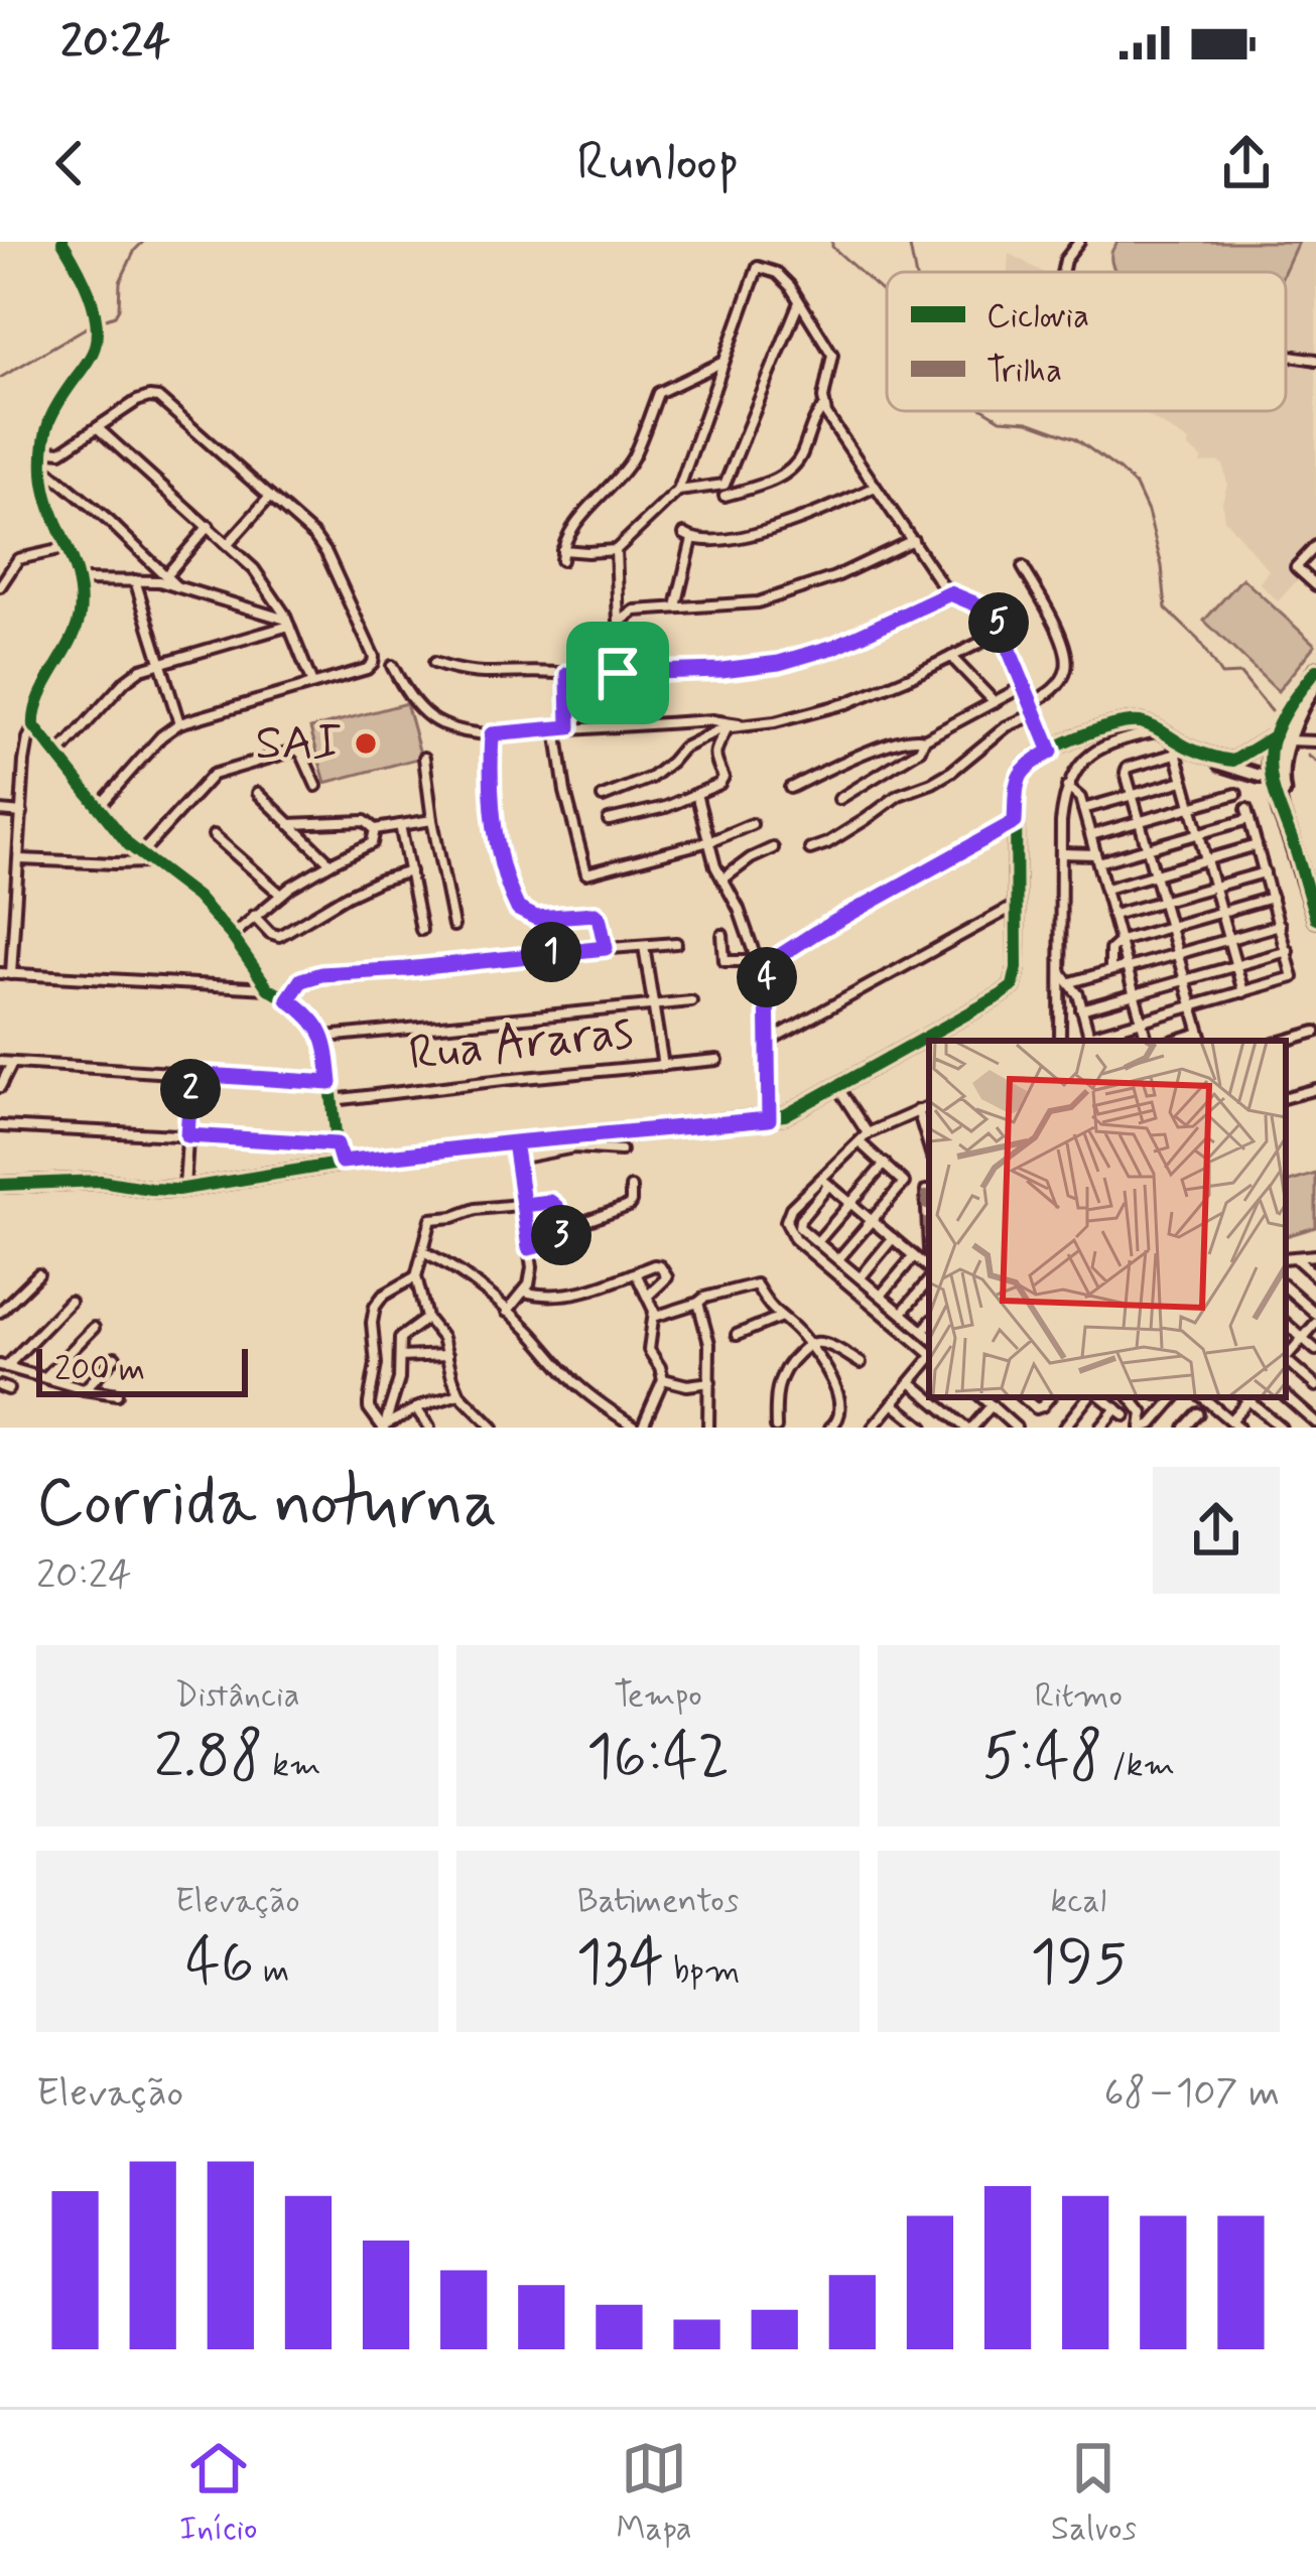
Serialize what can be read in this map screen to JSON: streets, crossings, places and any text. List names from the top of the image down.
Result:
{
  "streets": {
    "street": ["Rua Araras"]
  },
  "places": ["SAI"],
  "legend": ["Ciclovia", "Trilha"],
  "scale_bar": "200 m",
  "page": {
    "status": "20:24",
    "header": "Runloop",
    "pins": [
      "5",
      "1",
      "4",
      "2",
      "3"
    ],
    "scale": "200 m",
    "heading": ["Corrida noturna", "20:24"],
    "stats": [
      ["Distância", "2.88 km"],
      ["Tempo", "16:42"],
      ["Ritmo", "5:48 /km"],
      ["Elevação", "46 m"],
      ["Batimentos", "134 bpm"],
      ["kcal", "195"]
    ],
    "chart": ["Elevação", "68–107 m"],
    "tabs": ["Início", "Mapa", "Salvos"]
  }
}
